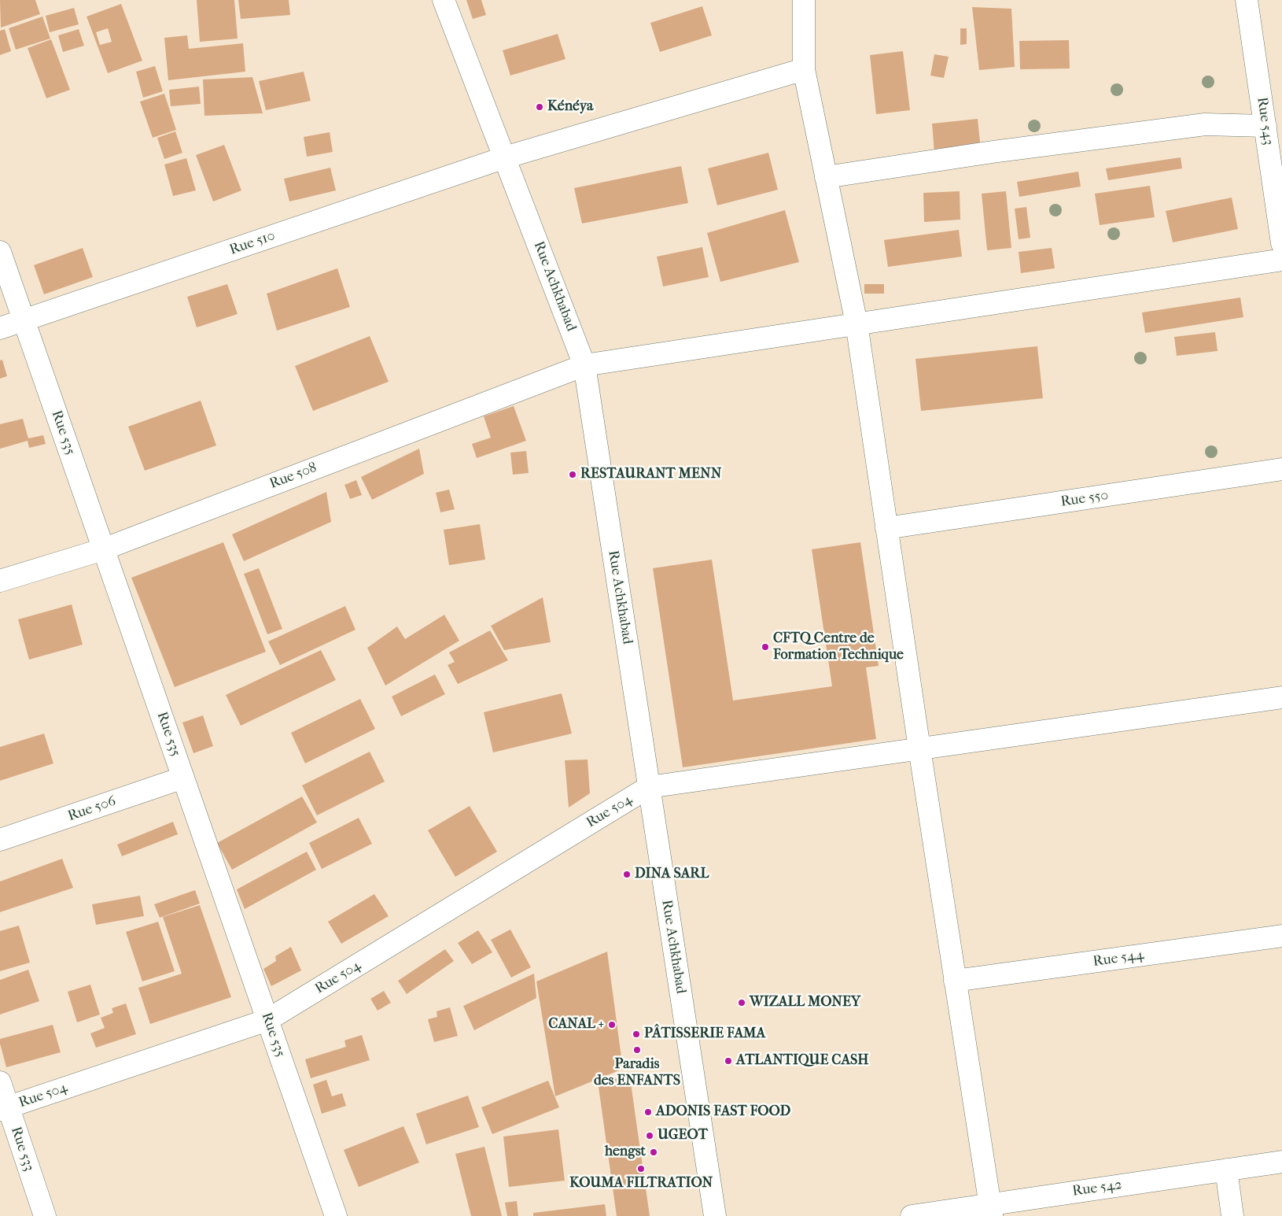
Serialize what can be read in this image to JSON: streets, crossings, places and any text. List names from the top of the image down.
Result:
{
  "streets": {
    "street": [
      "Rue 543",
      "Rue 510",
      "Rue Achkhabad",
      "Rue 535",
      "Rue 508",
      "Rue 550",
      "Rue 506",
      "Rue 504",
      "Rue 544",
      "Rue 533",
      "Rue 542"
    ]
  },
  "crossings": [
    ["Rue 510", "Rue Achkhabad"],
    ["Rue 510", "Rue 535"],
    ["Rue Achkhabad", "Rue 508"],
    ["Rue Achkhabad", "Rue 504"],
    ["Rue 535", "Rue 508"],
    ["Rue 535", "Rue 506"],
    ["Rue 535", "Rue 504"],
    ["Rue 504", "Rue 533"]
  ],
  "places": [
    "Kénéya",
    "RESTAURANT MENN",
    "CFTQ Centre de Formation Technique",
    "DINA SARL",
    "WIZALL MONEY",
    "CANAL +",
    "PÂTISSERIE FAMA",
    "Paradis des ENFANTS",
    "ATLANTIQUE CASH",
    "ADONIS FAST FOOD",
    "UGEOT",
    "hengst",
    "KOUMA FILTRATION"
  ]
}
